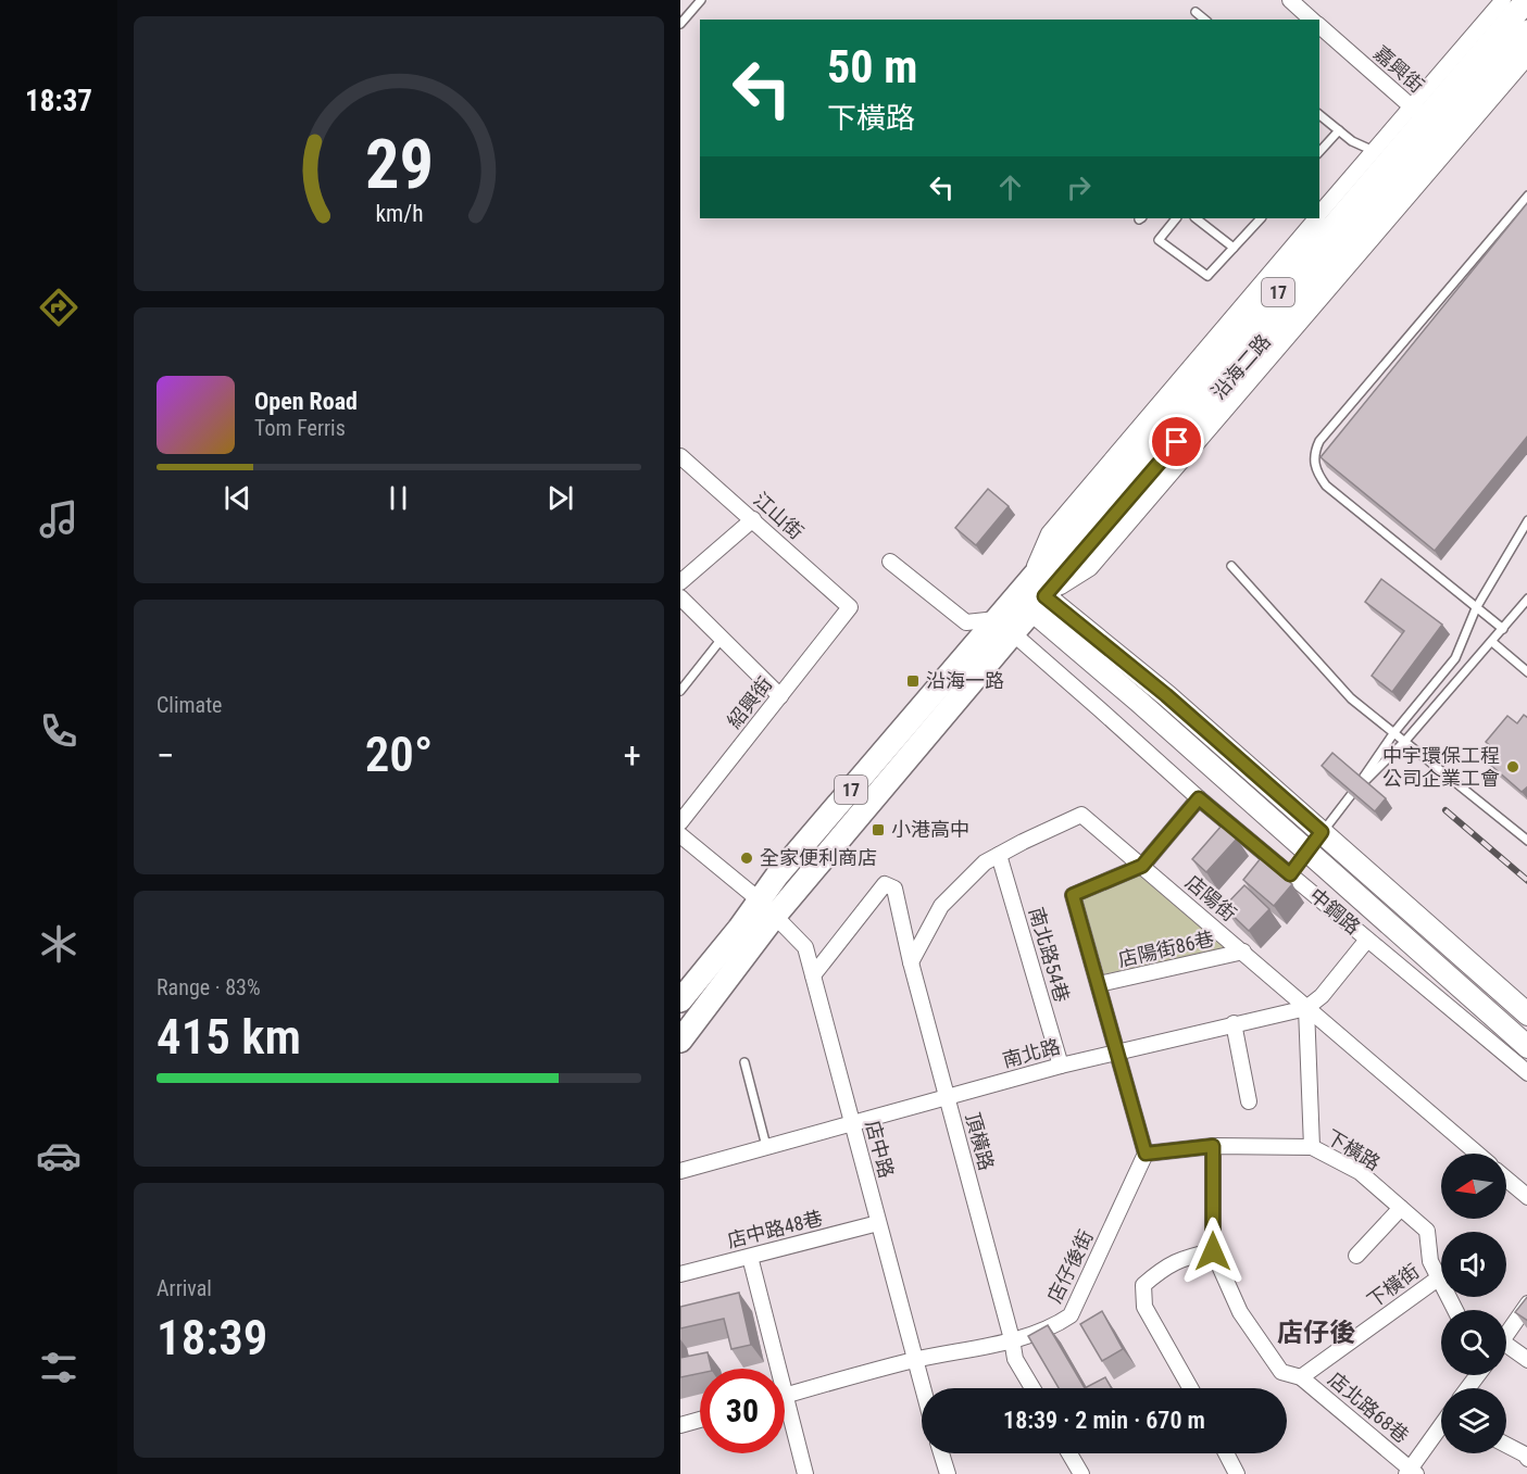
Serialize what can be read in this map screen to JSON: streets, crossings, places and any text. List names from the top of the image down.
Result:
{
  "streets": {
    "main road": ["17", "沿海二路"],
    "street": [
      "嘉興街",
      "江山街",
      "紹興街",
      "店陽街",
      "中鋼路",
      "店陽街86巷",
      "南北路54巷",
      "南北路",
      "頂橫路",
      "店中路",
      "下橫路",
      "店中路48巷",
      "店仔後街",
      "下橫街",
      "店北路68巷"
    ]
  },
  "crossings": [
    ["嘉興街", "沿海二路"],
    ["17", "沿海二路"],
    ["17", "中鋼路"],
    ["17", "店中路"],
    ["沿海二路", "中鋼路"],
    ["江山街", "紹興街"],
    ["店陽街", "店陽街86巷"],
    ["店陽街", "南北路54巷"],
    ["店陽街", "南北路"],
    ["店陽街", "頂橫路"],
    ["南北路54巷", "南北路"],
    ["南北路", "頂橫路"],
    ["南北路", "店中路"],
    ["頂橫路", "店中路"],
    ["頂橫路", "店仔後街"],
    ["店中路", "店中路48巷"],
    ["店中路", "店仔後街"],
    ["下橫路", "店仔後街"],
    ["下橫路", "下橫街"],
    ["下橫街", "店北路68巷"]
  ],
  "districts": ["店仔後"],
  "places": {
    "transit": ["沿海一路", "小港高中"],
    "other": ["中宇環保工程 公司企業工會", "全家便利商店"]
  },
  "north": "left",
  "page": {
    "tabs": "18:37",
    "turn": ["50 m", "下橫路"],
    "song": ["Open Road", "Tom Ferris"],
    "tile": [
      "Climate",
      ["Range · 83%", "415 km"],
      ["Arrival", "18:39"]
    ],
    "heat": ["−", "20°", "+"],
    "limit": "30",
    "trip": "18:39 · 2 min · 670 m",
    "gauge": ["29", "km/h"]
  }
}
